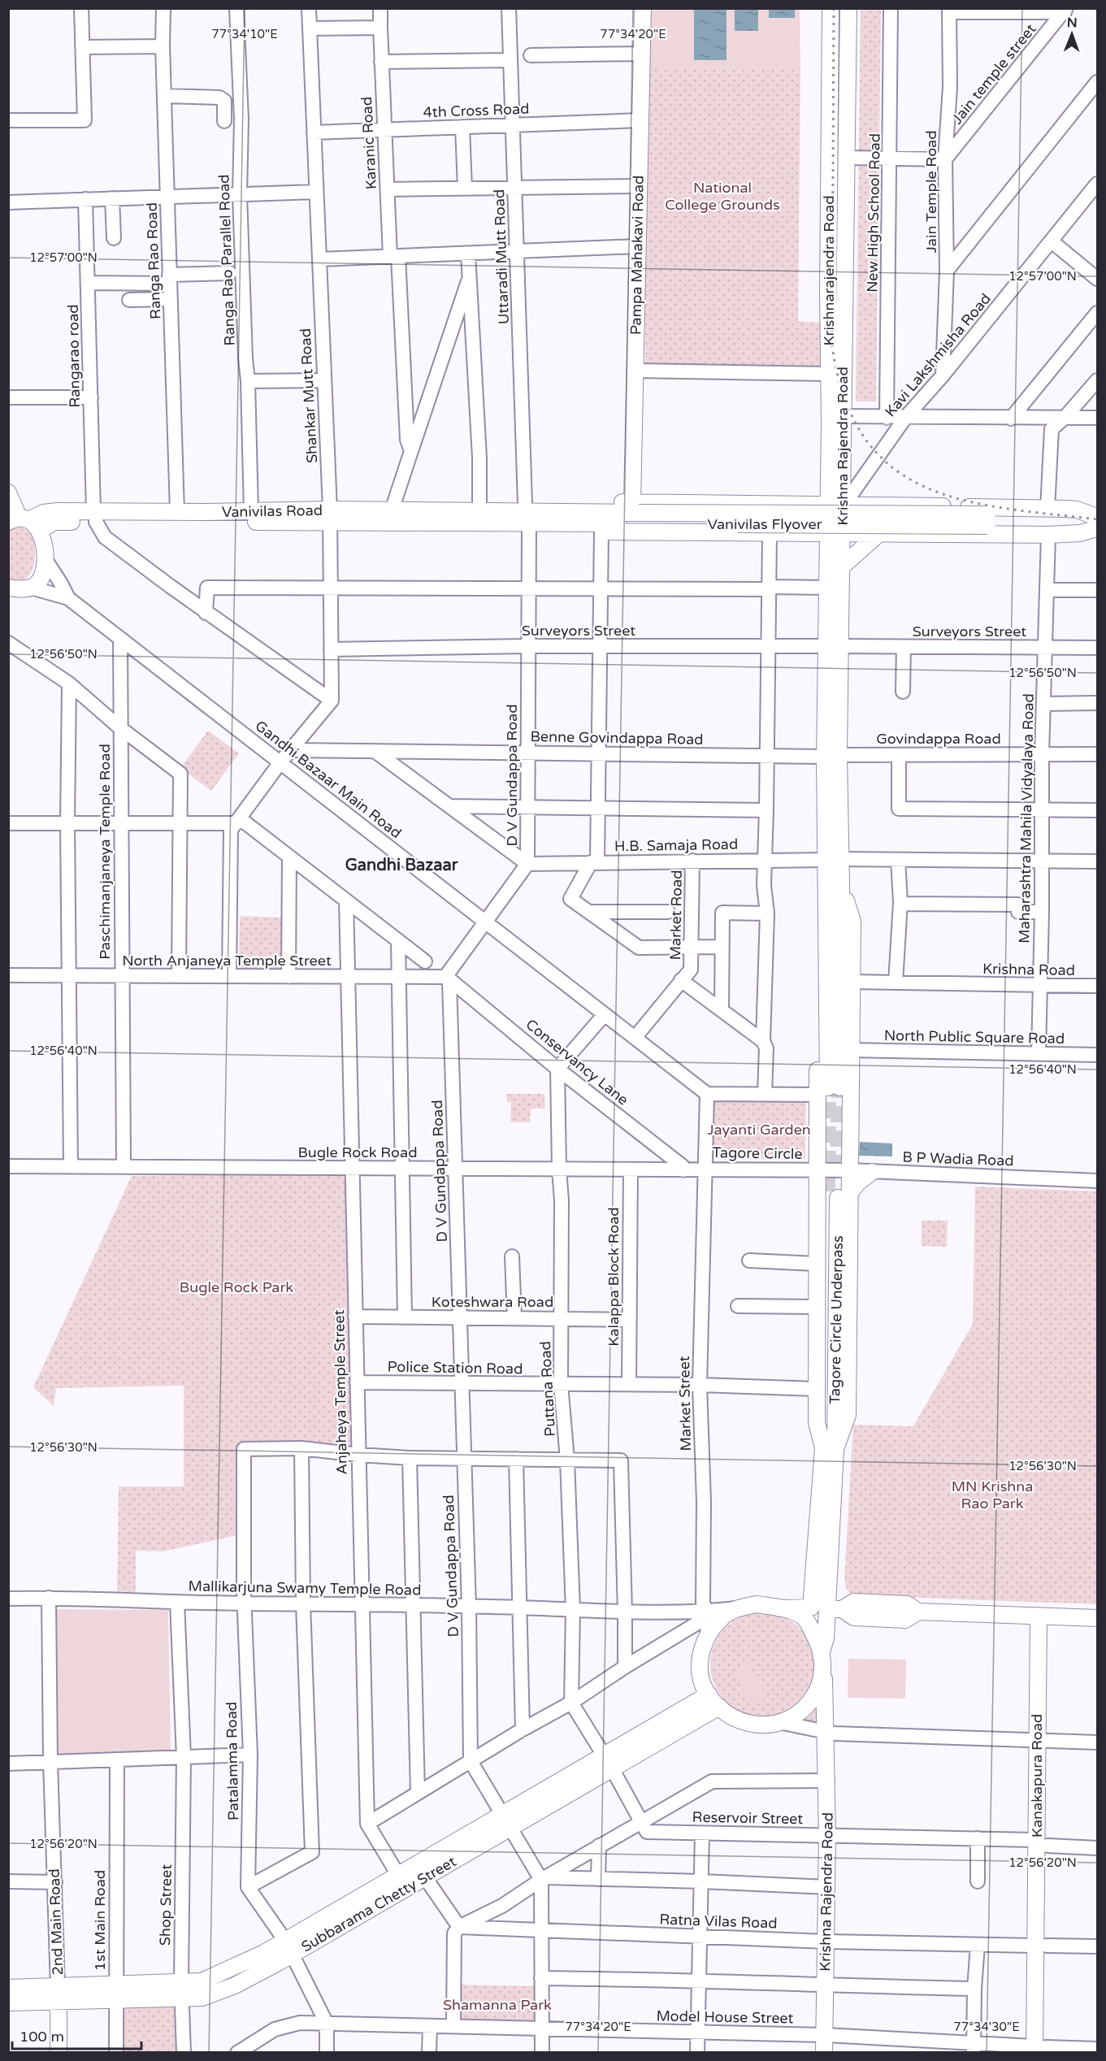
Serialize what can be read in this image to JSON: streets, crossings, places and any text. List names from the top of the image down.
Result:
{
  "streets": {
    "main road": [
      "Pampa Mahakavi Road",
      "Krishnarajendra Road",
      "Krishna Rajendra Road",
      "Vanivilas Road",
      "Vanivilas Flyover",
      "Tagore Circle Underpass",
      "Kanakapura Road",
      "Subbarama Chetty Street",
      "2nd Main Road"
    ],
    "street": [
      "Jain temple street",
      "4th Cross Road",
      "Karanic Road",
      "Jain Temple Road",
      "New High School Road",
      "Uttaradi Mutt Road",
      "Ranga Rao Parallel Road",
      "Ranga Rao Road",
      "Kavi Lakshmisha Road",
      "Rangarao road",
      "Shankar Mutt Road",
      "Surveyors Street",
      "Benne Govindappa Road",
      "Govindappa Road",
      "D V Gundappa Road",
      "Gandhi Bazaar Main Road",
      "Maharashtra Mahila Vidyalaya Road",
      "H.B. Samaja Road",
      "Paschimanjaneya Temple Road",
      "Market Road",
      "North Anjaneya Temple Street",
      "Krishna Road",
      "North Public Square Road",
      "Conservancy Lane",
      "Bugle Rock Road",
      "Tagore Circle",
      "B P Wadia Road",
      "Kalappa Block Road",
      "Koteshwara Road",
      "Police Station Road",
      "Puttana Road",
      "Anjaheya Temple Street",
      "Market Street",
      "Mallikarjuna Swamy Temple Road",
      "Patalamma Road",
      "Reservoir Street",
      "Shop Street",
      "1st Main Road",
      "Ratna Vilas Road",
      "Model House Street"
    ]
  },
  "crossings": [
    ["Jain temple street", "Jain Temple Road"],
    ["4th Cross Road", "Karanic Road"],
    ["4th Cross Road", "Pampa Mahakavi Road"],
    ["4th Cross Road", "Uttaradi Mutt Road"],
    ["4th Cross Road", "Shankar Mutt Road"],
    ["Karanic Road", "Vanivilas Road"],
    ["Jain Temple Road", "Kavi Lakshmisha Road"],
    ["Pampa Mahakavi Road", "Vanivilas Flyover"],
    ["Uttaradi Mutt Road", "Vanivilas Road"],
    ["Uttaradi Mutt Road", "Vanivilas Flyover"],
    ["Uttaradi Mutt Road", "D V Gundappa Road"],
    ["Ranga Rao Parallel Road", "Vanivilas Road"],
    ["Ranga Rao Road", "Vanivilas Road"],
    ["Krishnarajendra Road", "Kavi Lakshmisha Road"],
    ["Krishnarajendra Road", "Krishna Rajendra Road"],
    ["Rangarao road", "Vanivilas Road"],
    ["Shankar Mutt Road", "Vanivilas Road"],
    ["Shankar Mutt Road", "Surveyors Street"],
    ["Krishna Rajendra Road", "Surveyors Street"],
    ["Krishna Rajendra Road", "Benne Govindappa Road"],
    ["Krishna Rajendra Road", "Govindappa Road"],
    ["Krishna Rajendra Road", "H.B. Samaja Road"],
    ["Krishna Rajendra Road", "Market Street"],
    ["Krishna Rajendra Road", "Mallikarjuna Swamy Temple Road"],
    ["Krishna Rajendra Road", "Reservoir Street"],
    ["Krishna Rajendra Road", "Subbarama Chetty Street"],
    ["Krishna Rajendra Road", "Ratna Vilas Road"],
    ["Krishna Rajendra Road", "Model House Street"],
    ["Vanivilas Road", "Vanivilas Flyover"],
    ["Vanivilas Road", "D V Gundappa Road"],
    ["Vanivilas Flyover", "D V Gundappa Road"],
    ["Surveyors Street", "D V Gundappa Road"],
    ["Surveyors Street", "Maharashtra Mahila Vidyalaya Road"],
    ["Benne Govindappa Road", "Govindappa Road"],
    ["Benne Govindappa Road", "D V Gundappa Road"],
    ["Govindappa Road", "Maharashtra Mahila Vidyalaya Road"],
    ["D V Gundappa Road", "Gandhi Bazaar Main Road"],
    ["D V Gundappa Road", "H.B. Samaja Road"],
    ["D V Gundappa Road", "North Anjaneya Temple Street"],
    ["D V Gundappa Road", "Conservancy Lane"],
    ["D V Gundappa Road", "Bugle Rock Road"],
    ["D V Gundappa Road", "Koteshwara Road"],
    ["D V Gundappa Road", "Police Station Road"],
    ["D V Gundappa Road", "Mallikarjuna Swamy Temple Road"],
    ["D V Gundappa Road", "Subbarama Chetty Street"],
    ["Gandhi Bazaar Main Road", "Paschimanjaneya Temple Road"],
    ["Gandhi Bazaar Main Road", "Market Road"],
    ["Gandhi Bazaar Main Road", "Tagore Circle"],
    ["Maharashtra Mahila Vidyalaya Road", "Krishna Road"],
    ["Maharashtra Mahila Vidyalaya Road", "North Public Square Road"],
    ["H.B. Samaja Road", "Market Road"],
    ["Paschimanjaneya Temple Road", "North Anjaneya Temple Street"],
    ["Paschimanjaneya Temple Road", "Bugle Rock Road"],
    ["North Anjaneya Temple Street", "Conservancy Lane"],
    ["North Anjaneya Temple Street", "Anjaheya Temple Street"],
    ["Conservancy Lane", "Bugle Rock Road"],
    ["Conservancy Lane", "Puttana Road"],
    ["Bugle Rock Road", "Tagore Circle"],
    ["Bugle Rock Road", "Kalappa Block Road"],
    ["Bugle Rock Road", "Puttana Road"],
    ["Bugle Rock Road", "Anjaheya Temple Street"],
    ["Bugle Rock Road", "Market Street"],
    ["Tagore Circle", "B P Wadia Road"],
    ["Tagore Circle", "Market Street"],
    ["Kalappa Block Road", "Koteshwara Road"],
    ["Kalappa Block Road", "Police Station Road"],
    ["Koteshwara Road", "Puttana Road"],
    ["Koteshwara Road", "Anjaheya Temple Street"],
    ["Police Station Road", "Puttana Road"],
    ["Police Station Road", "Anjaheya Temple Street"],
    ["Police Station Road", "Market Street"],
    ["Puttana Road", "Mallikarjuna Swamy Temple Road"],
    ["Anjaheya Temple Street", "Mallikarjuna Swamy Temple Road"],
    ["Anjaheya Temple Street", "Subbarama Chetty Street"],
    ["Market Street", "Mallikarjuna Swamy Temple Road"],
    ["Market Street", "Subbarama Chetty Street"],
    ["Mallikarjuna Swamy Temple Road", "Patalamma Road"],
    ["Mallikarjuna Swamy Temple Road", "Subbarama Chetty Street"],
    ["Mallikarjuna Swamy Temple Road", "Shop Street"],
    ["Kanakapura Road", "Reservoir Street"],
    ["Kanakapura Road", "Ratna Vilas Road"],
    ["Kanakapura Road", "Model House Street"],
    ["Reservoir Street", "Subbarama Chetty Street"],
    ["Subbarama Chetty Street", "Shop Street"],
    ["Subbarama Chetty Street", "1st Main Road"],
    ["Subbarama Chetty Street", "2nd Main Road"]
  ],
  "districts": ["Gandhi Bazaar"],
  "parks": [
    "National College Grounds",
    "Jayanti Garden",
    "Bugle Rock Park",
    "MN Krishna Rao Park",
    "Shamanna Park"
  ],
  "scale_bar": "100 m",
  "north": "top",
  "coordinates": [
    "77°34'10\"E",
    "77°34'20\"E",
    "12°57'00\"N",
    "12°56'50\"N",
    "12°56'40\"N",
    "12°56'30\"N",
    "12°56'20\"N",
    "77°34'30\"E"
  ]
}
